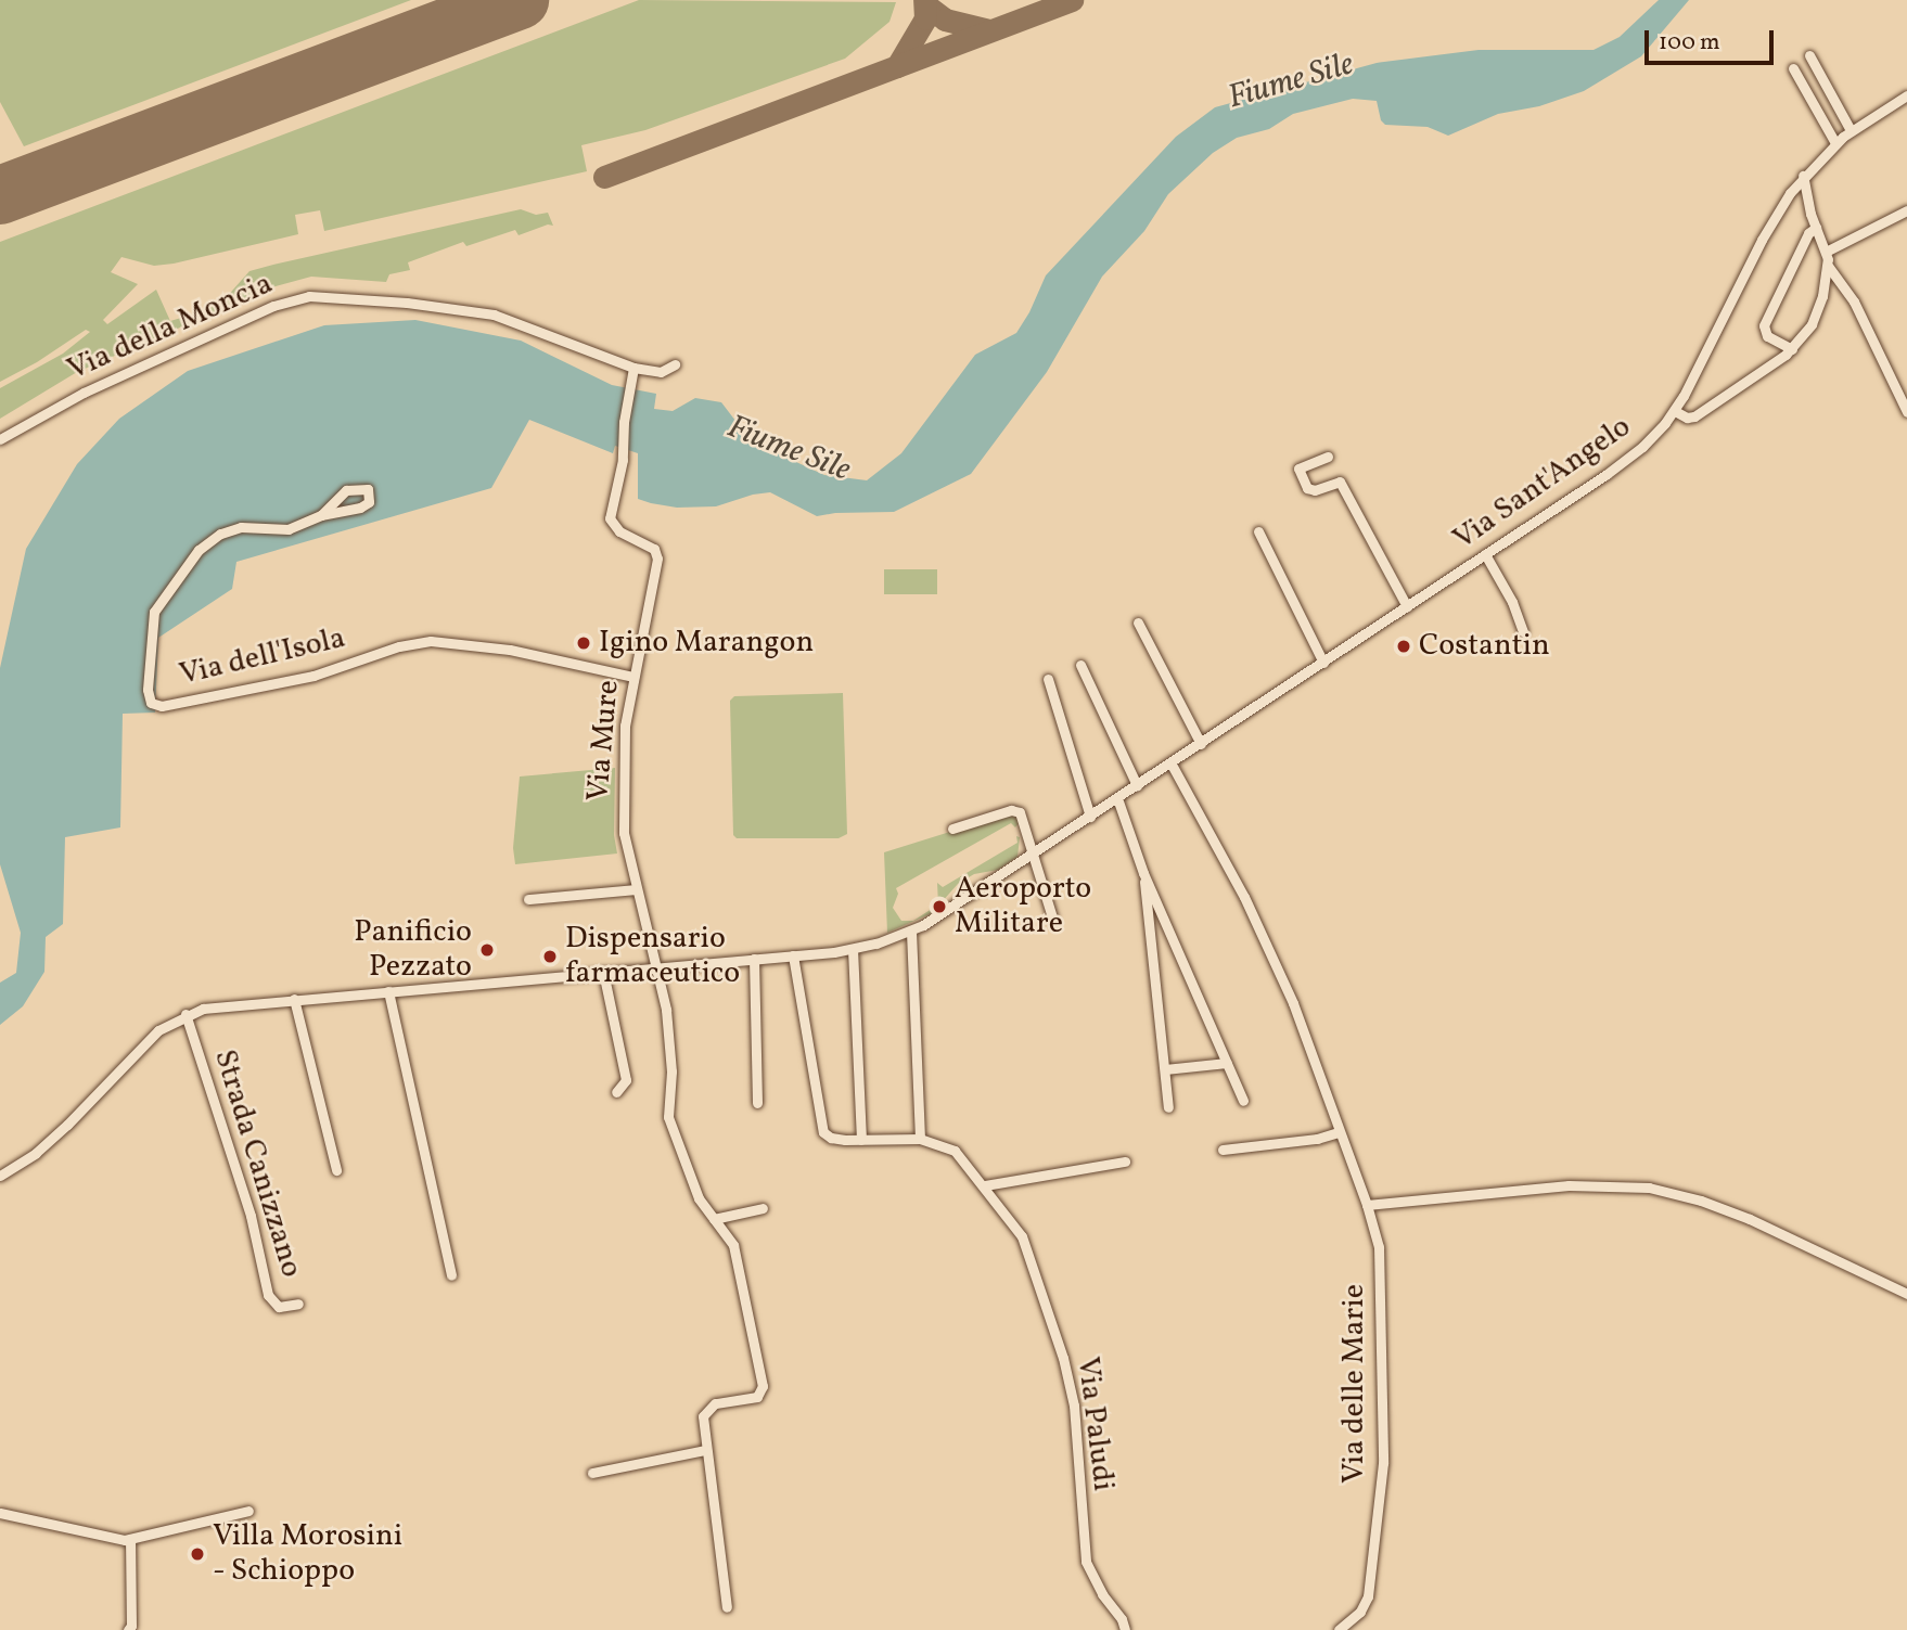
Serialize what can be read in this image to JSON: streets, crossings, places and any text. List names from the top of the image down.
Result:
{
  "streets": {
    "street": [
      "Via della Moncia",
      "Via Sant'Angelo",
      "Via dell'Isola",
      "Via Mure",
      "Strada Canizzano",
      "Via delle Marie",
      "Via Paludi"
    ]
  },
  "crossings": [
    ["Via della Moncia", "Via Mure"],
    ["Via Sant'Angelo", "Strada Canizzano"],
    ["Via Sant'Angelo", "Via delle Marie"],
    ["Via dell'Isola", "Via Mure"],
    ["Via Mure", "Strada Canizzano"],
    ["Strada Canizzano", "Via delle Marie"],
    ["Strada Canizzano", "Via Paludi"]
  ],
  "water": ["Fiume Sile"],
  "places": [
    "Igino Marangon",
    "Costantin",
    "Aeroporto Militare",
    "Panificio Pezzato",
    "Dispensario farmaceutico",
    "Villa Morosini - Schioppo"
  ],
  "scale_bar": "100 m"
}
